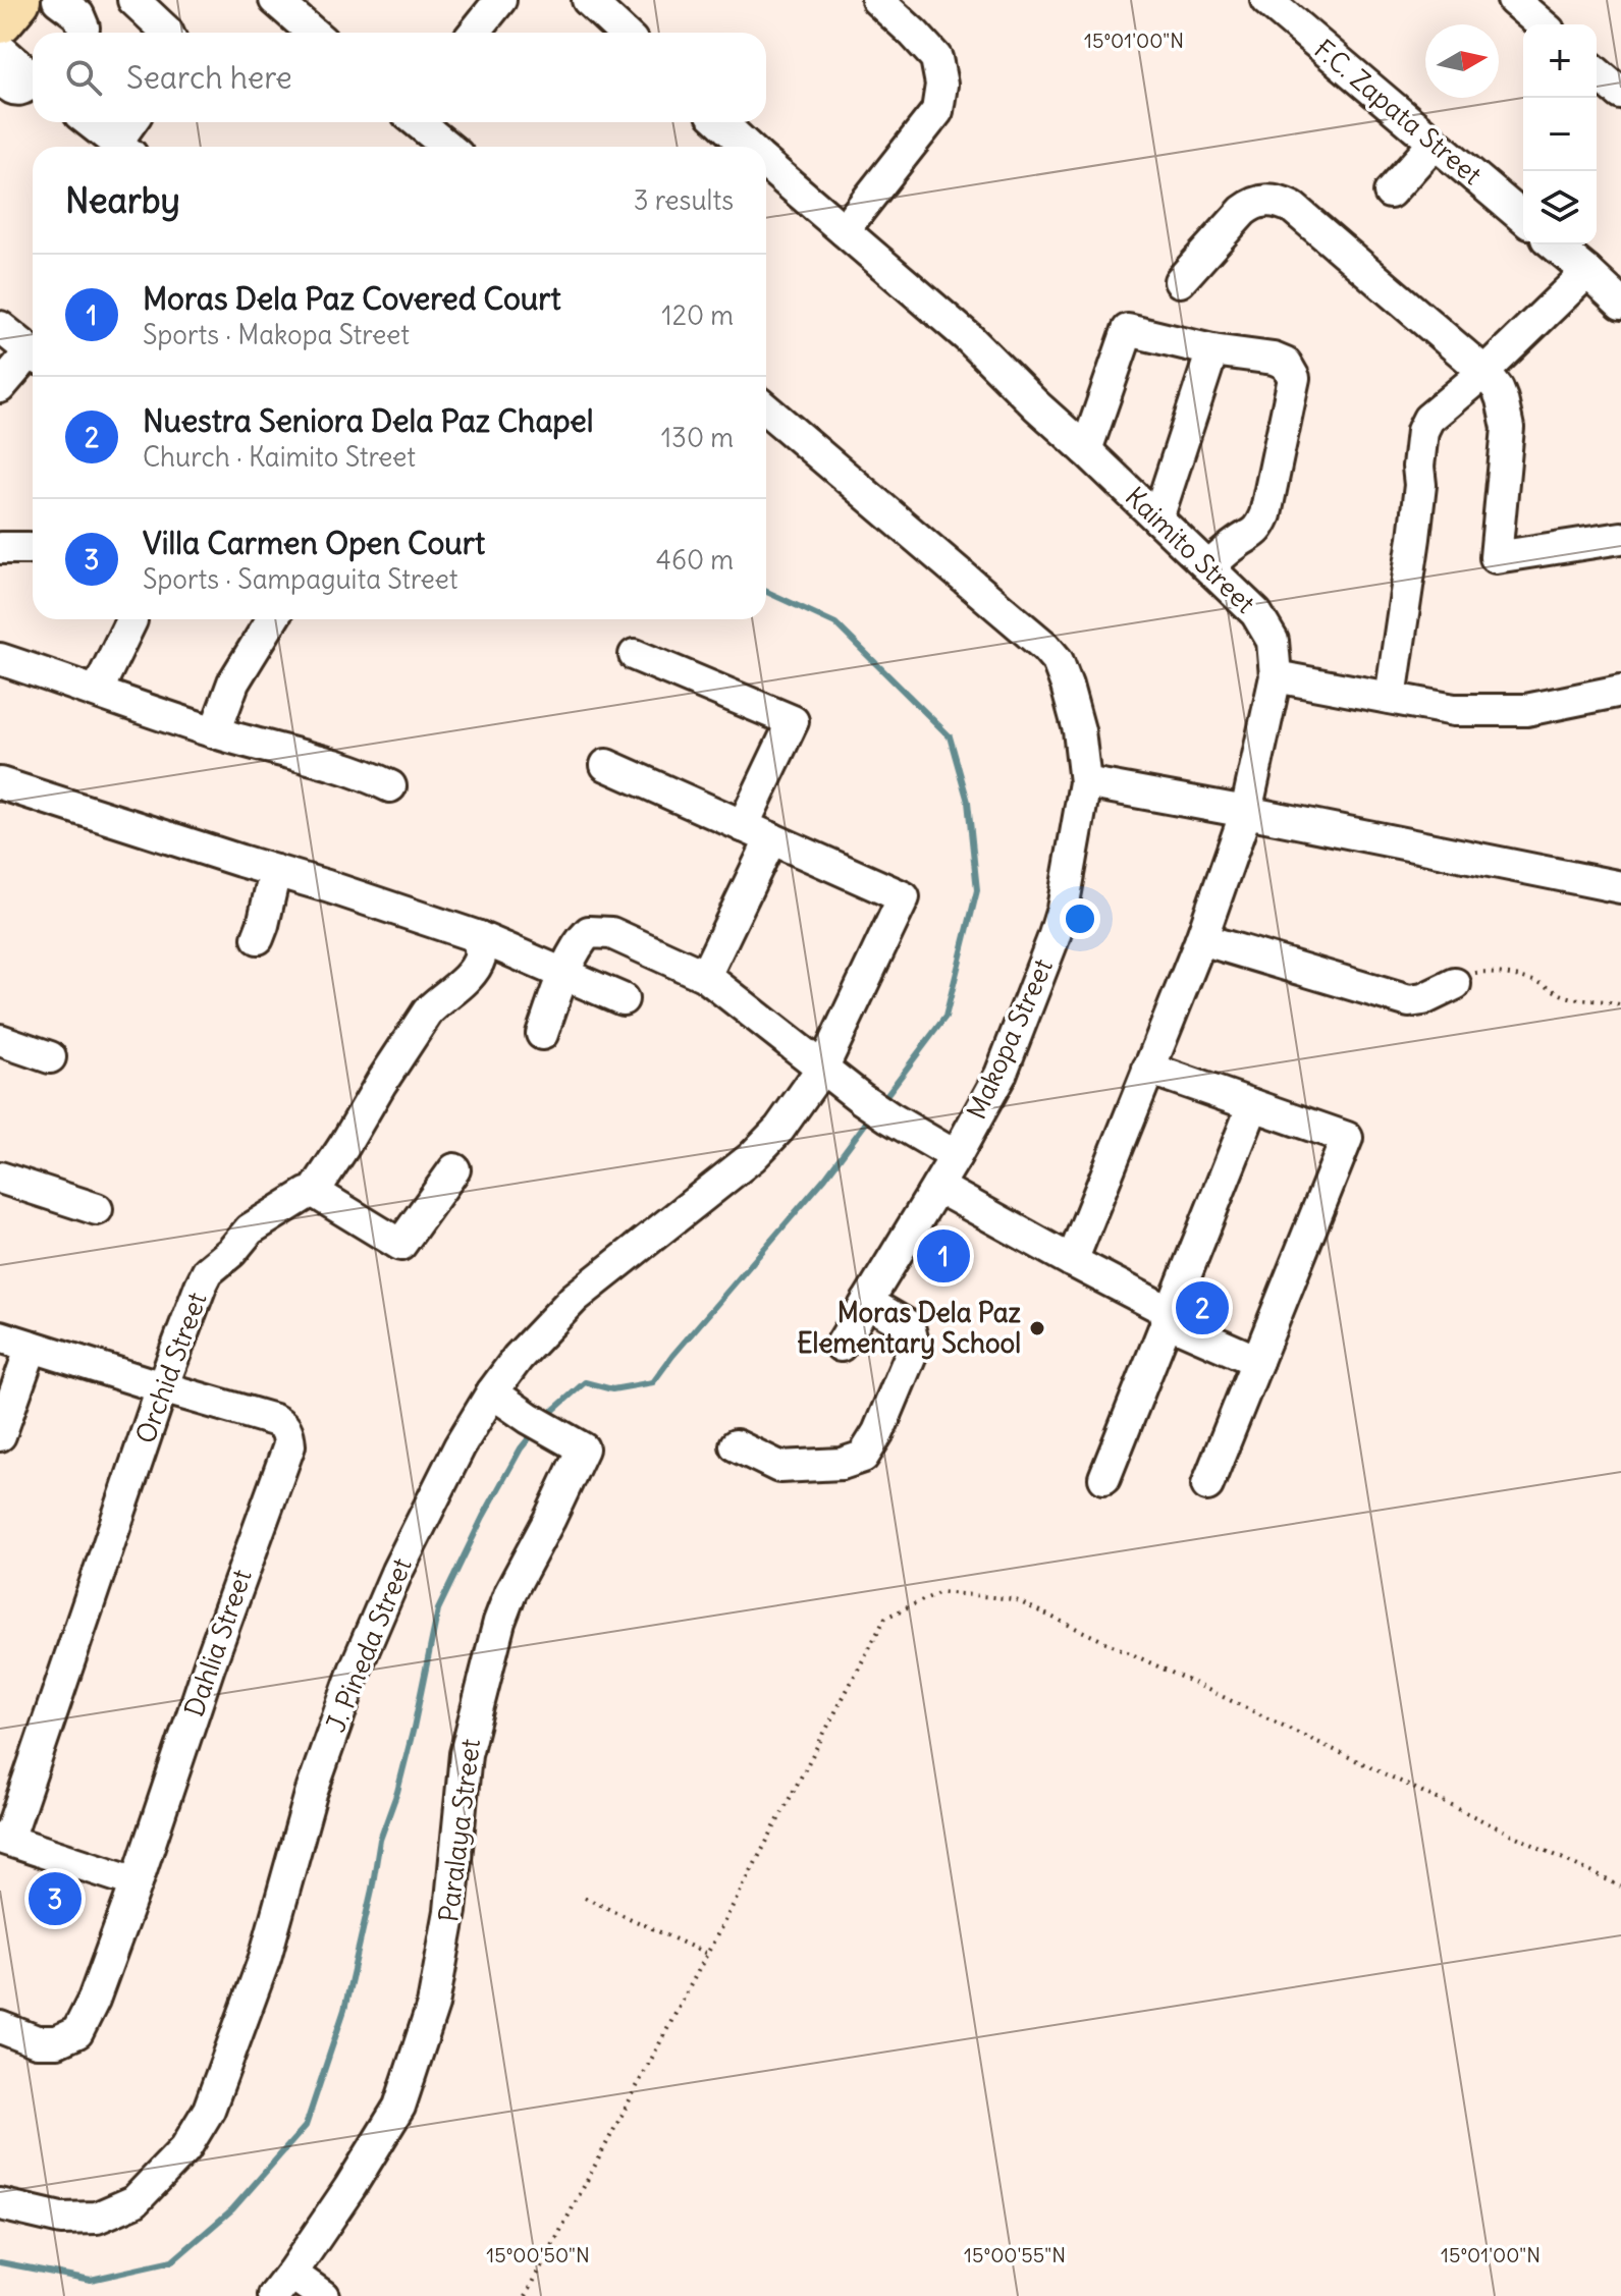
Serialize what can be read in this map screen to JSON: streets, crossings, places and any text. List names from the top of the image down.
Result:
{
  "streets": {
    "street": [
      "F.C. Zapata Street",
      "Kaimito Street",
      "Makopa Street",
      "Orchid Street",
      "Dahlia Street",
      "J. Pineda Street",
      "Paralaya Street"
    ]
  },
  "crossings": [
    ["Orchid Street", "Dahlia Street"],
    ["J. Pineda Street", "Paralaya Street"]
  ],
  "places": ["Moras Dela Paz Elementary School"],
  "north": "right",
  "page": {
    "map_buttons": ["+", "−"],
    "search": "Search here",
    "heading": ["Nearby", "3 results"],
    "list": [
      {
        "mark": "1",
        "name": "Moras Dela Paz Covered Court",
        "note": "Sports · Makopa Street",
        "value": "120 m"
      },
      {
        "mark": "2",
        "name": "Nuestra Seniora Dela Paz Chapel",
        "note": "Church · Kaimito Street",
        "value": "130 m"
      },
      {
        "mark": "3",
        "name": "Villa Carmen Open Court",
        "note": "Sports · Sampaguita Street",
        "value": "460 m"
      }
    ],
    "pins": ["1", "2", "3"]
  },
  "coordinates": ["15°01'00\"N", "15°00'50\"N", "15°00'55\"N"]
}
